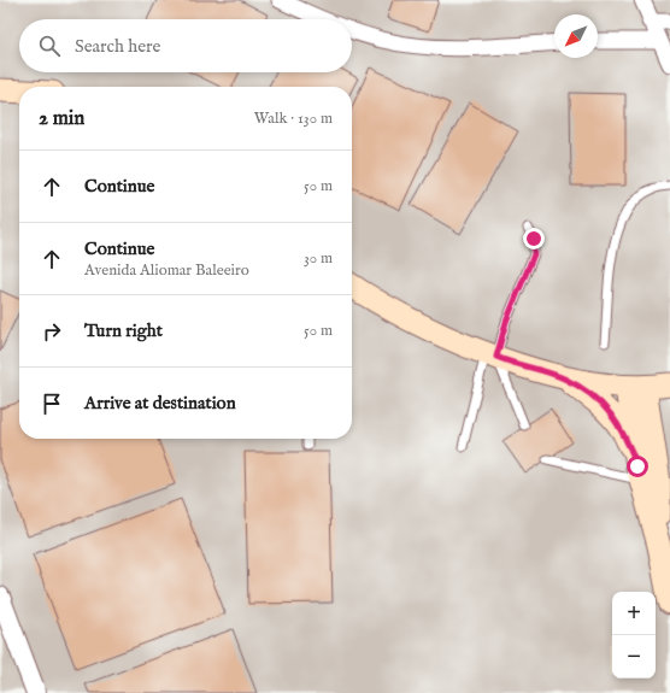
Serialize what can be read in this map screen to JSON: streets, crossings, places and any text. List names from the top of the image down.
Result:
{
  "north": "bottom left",
  "page": {
    "search": "Search here",
    "heading": ["2 min", "Walk · 130 m"],
    "list": [
      ["Continue", "50 m"],
      ["Continue", "Avenida Aliomar Baleeiro", "30 m"],
      ["Turn right", "50 m"],
      "Arrive at destination"
    ],
    "map_buttons": ["+", "−"]
  }
}
